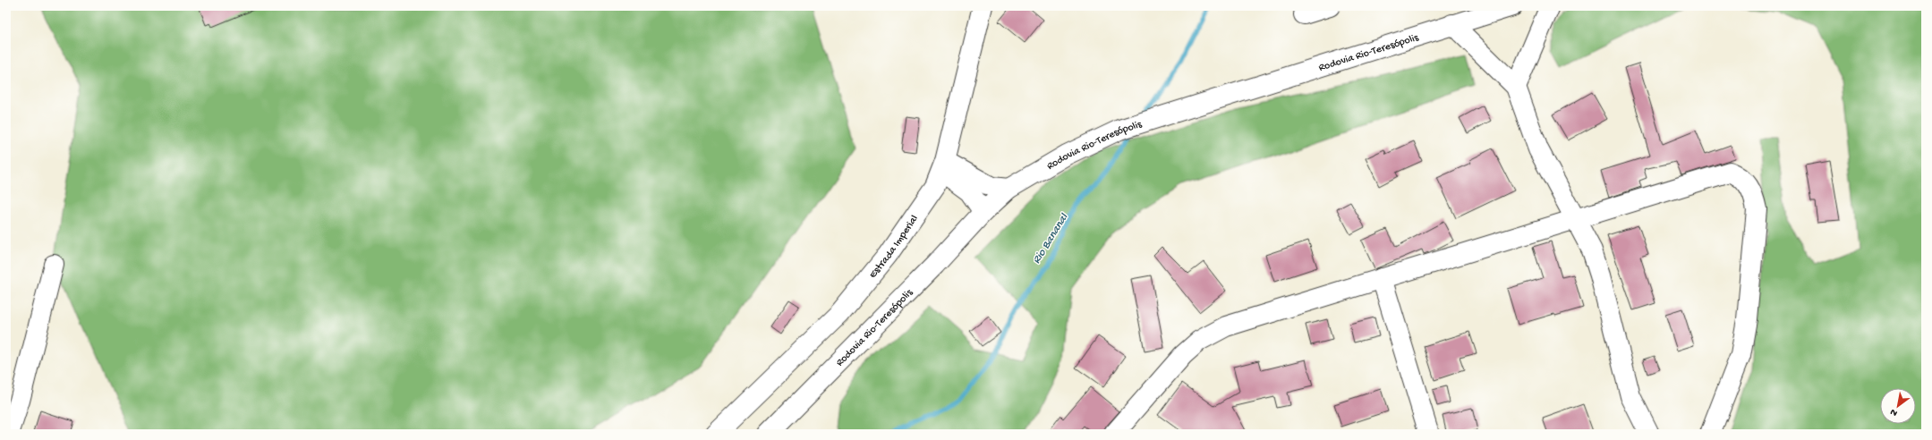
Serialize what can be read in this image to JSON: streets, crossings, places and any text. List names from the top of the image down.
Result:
{
  "streets": {
    "main road": ["Rodovia Rio-Teresópolis", "Estrada Imperial"]
  },
  "water": ["Rio Bananal"],
  "north": "bottom left"
}
